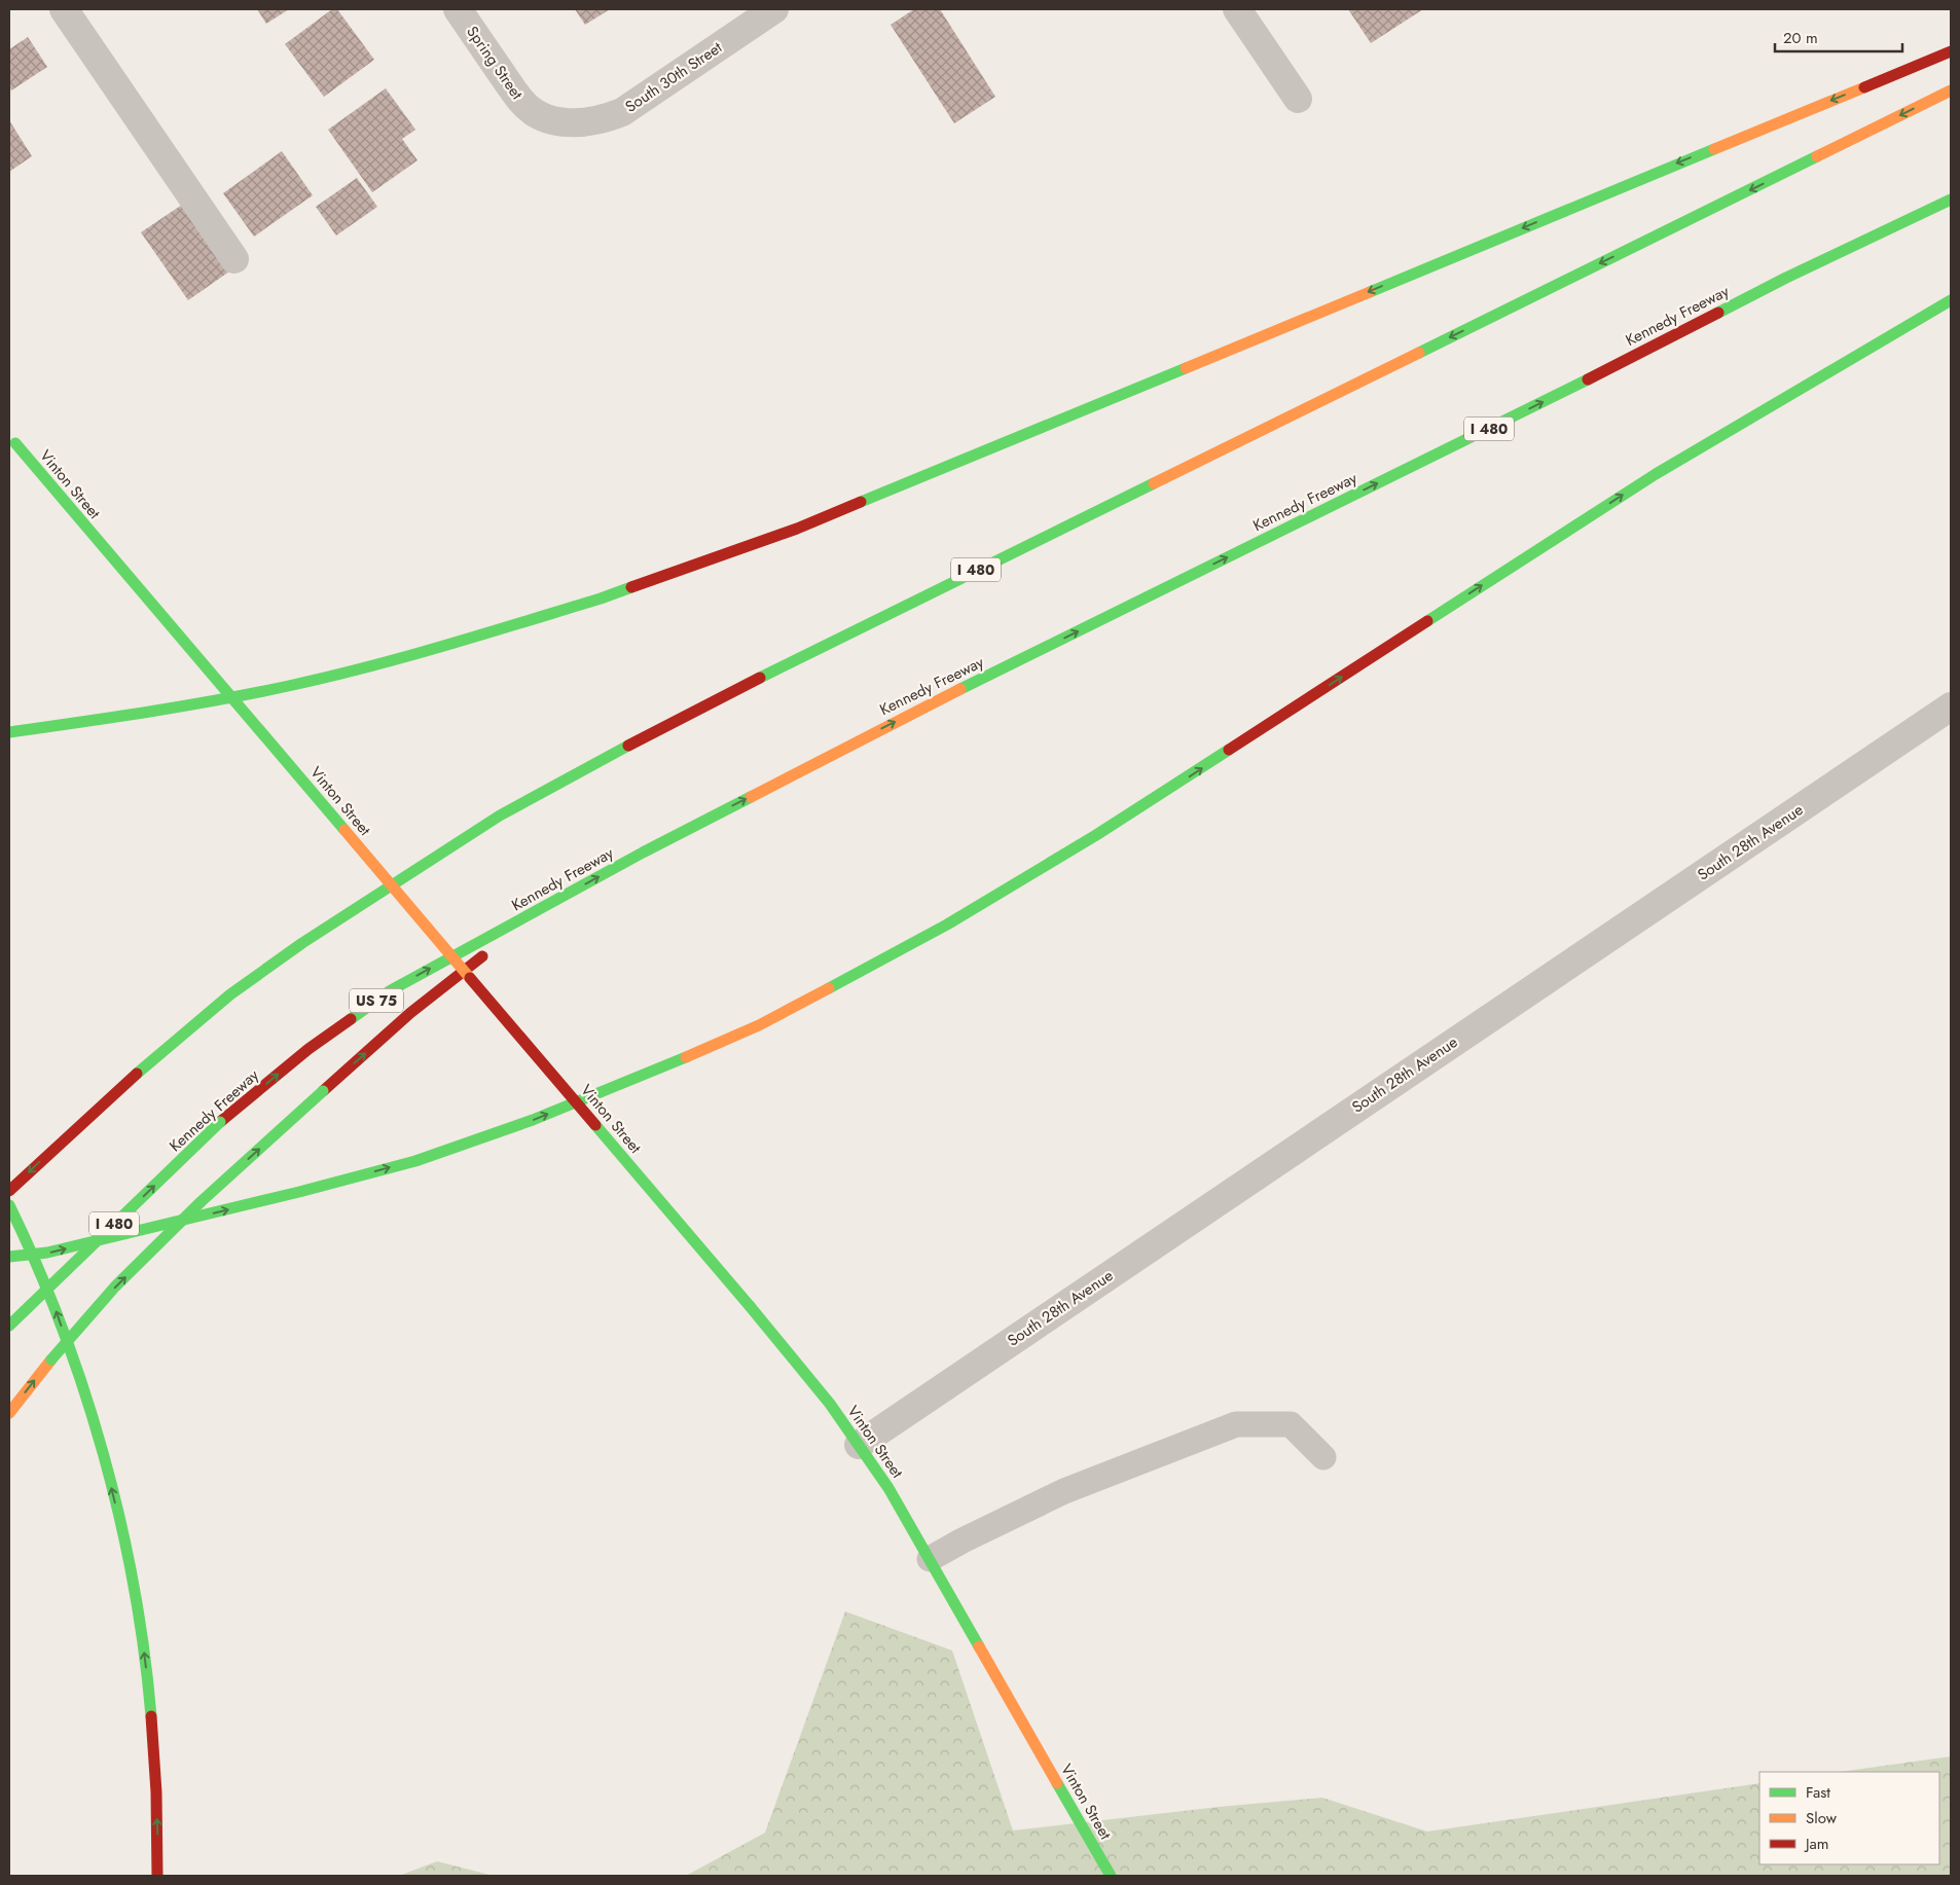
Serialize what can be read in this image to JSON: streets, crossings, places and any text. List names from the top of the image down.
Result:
{
  "streets": {
    "main road": [
      "Kennedy Freeway",
      "I 480",
      "Vinton Street",
      "US 75"
    ],
    "street": ["Spring Street", "South 30th Street", "South 28th Avenue"]
  },
  "crossings": [
    ["Spring Street", "South 30th Street"],
    ["Vinton Street", "South 28th Avenue"]
  ],
  "legend": ["Fast", "Slow", "Jam"],
  "scale_bar": "20 m"
}
